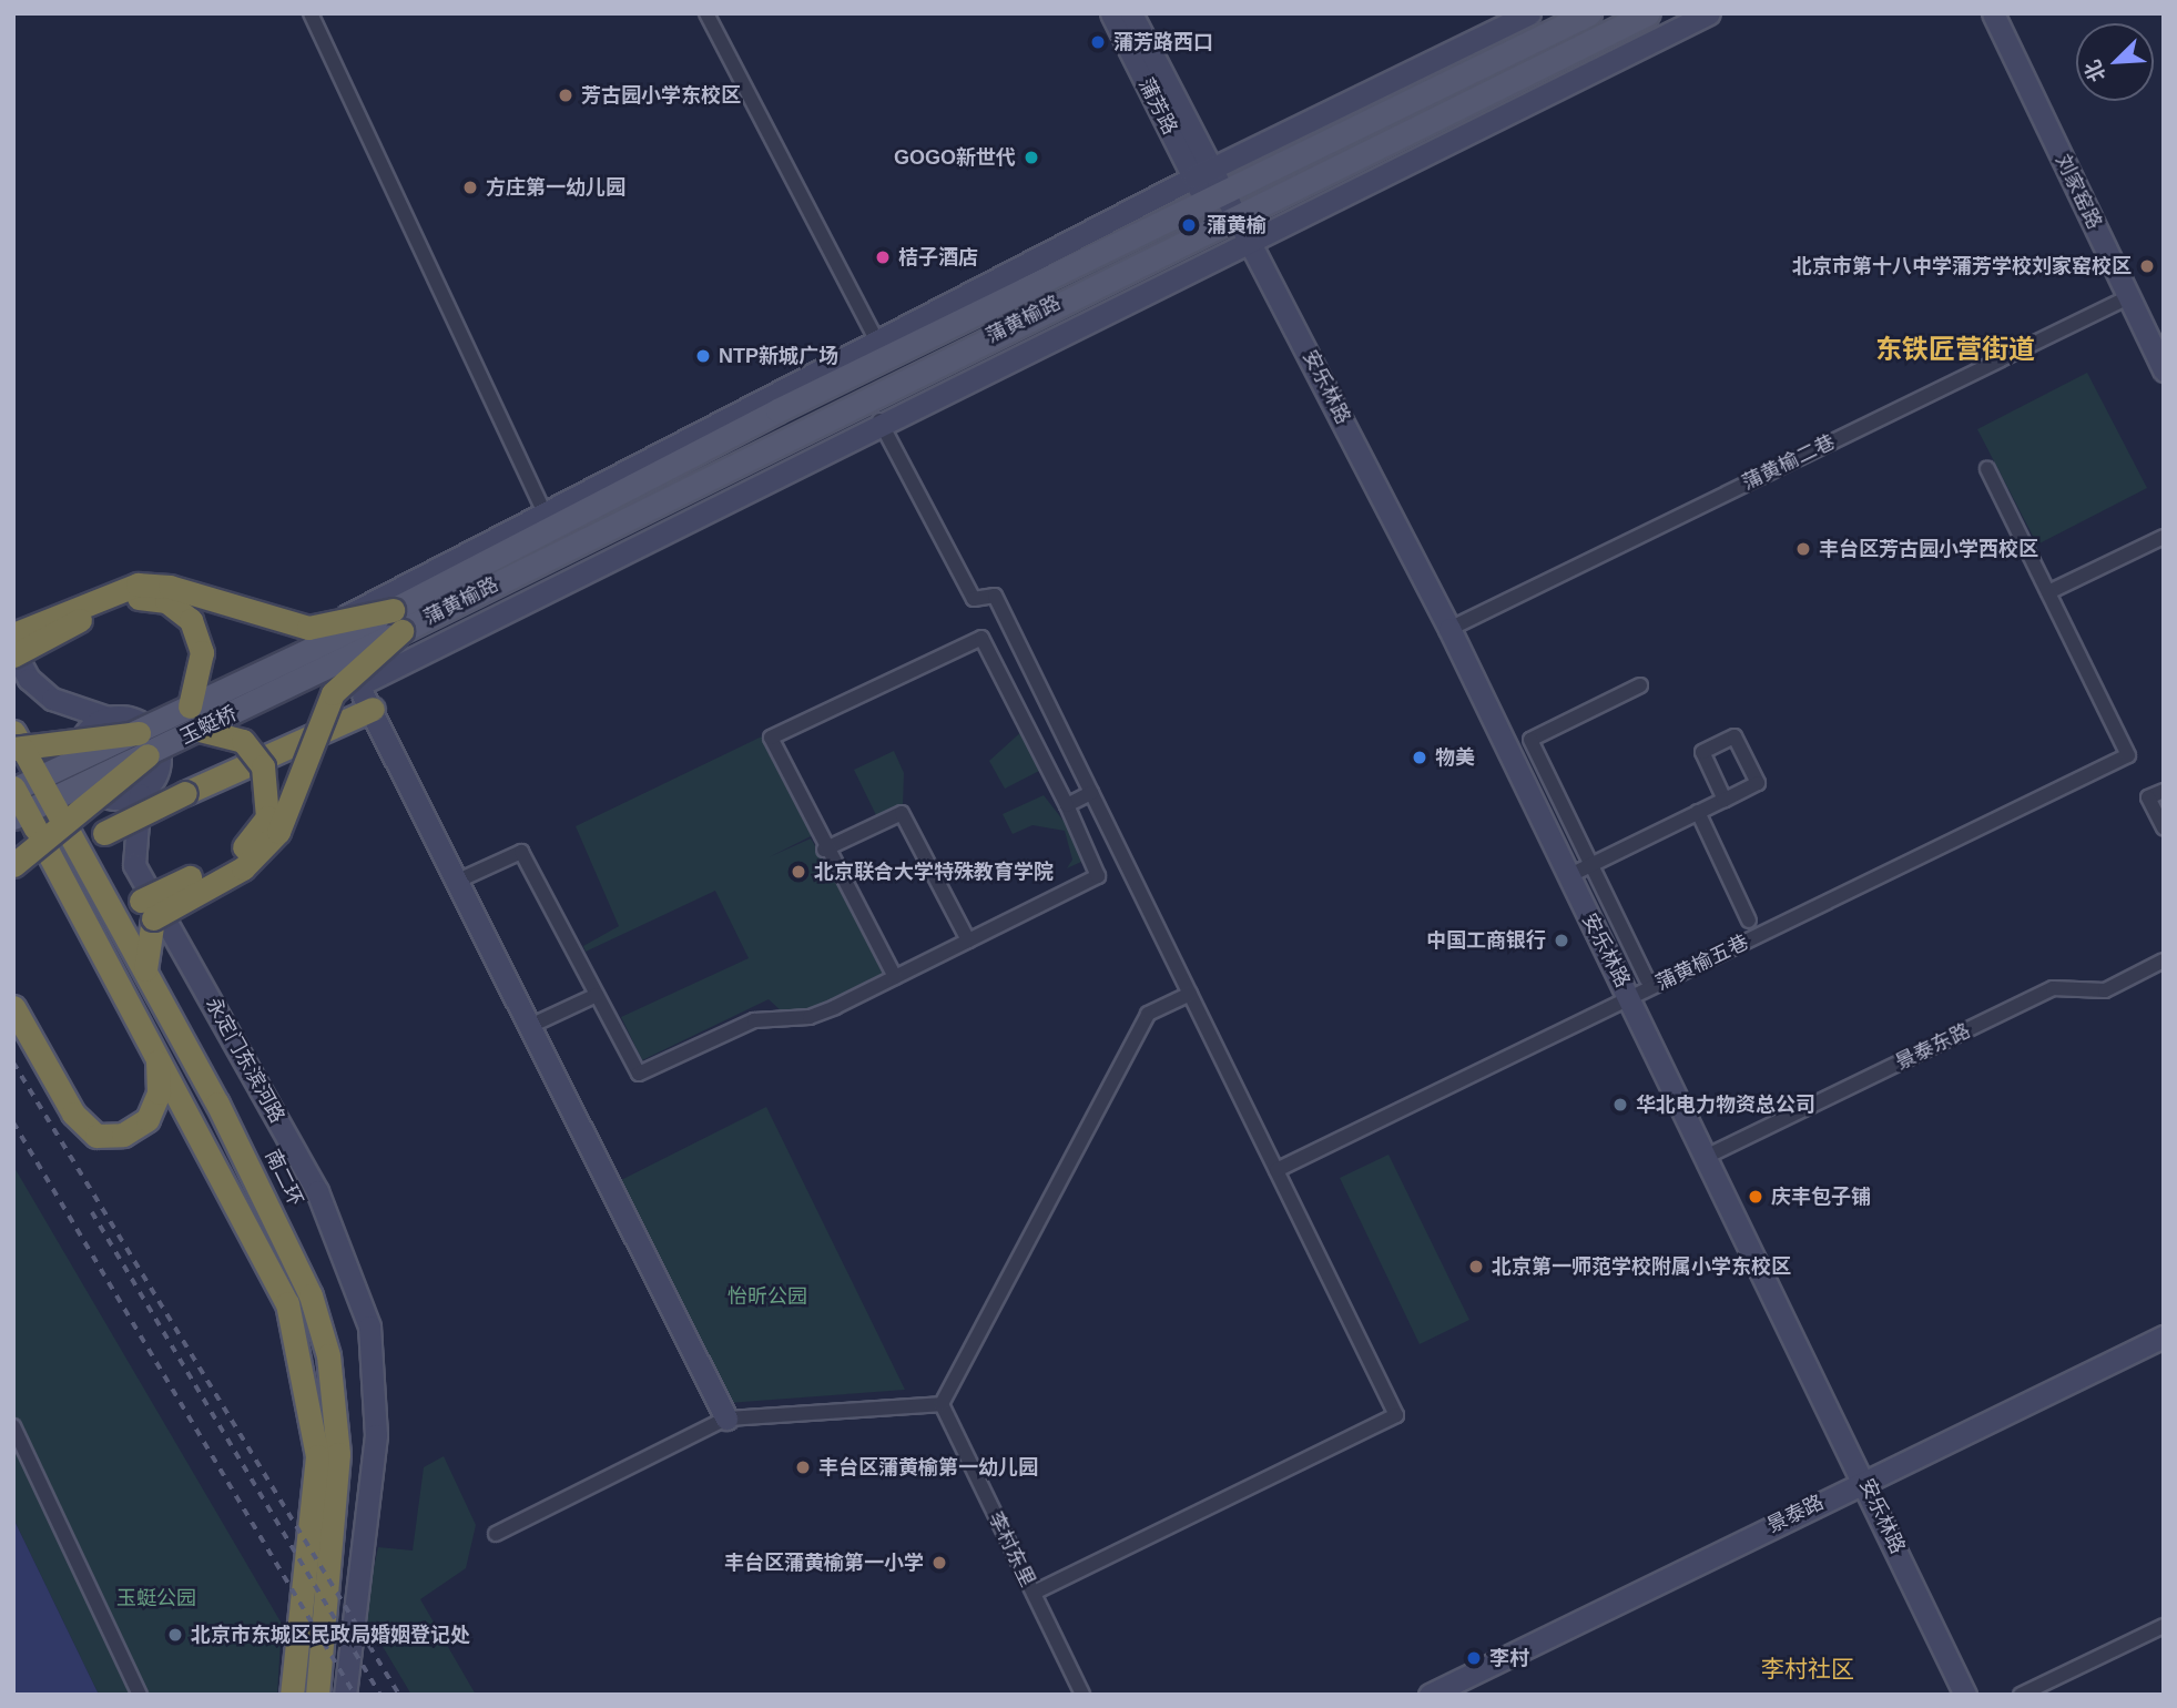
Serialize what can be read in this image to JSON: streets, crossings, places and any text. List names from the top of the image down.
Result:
{
  "streets": {
    "highway": ["南二环"],
    "main road": ["蒲黄榆路", "玉蜓桥"],
    "street": [
      "蒲芳路",
      "刘家窑路",
      "安乐林路",
      "蒲黄榆二巷",
      "蒲黄榆五巷",
      "景泰东路",
      "永定门东滨河路",
      "景泰路",
      "李村东里"
    ]
  },
  "crossings": [
    ["蒲芳路", "蒲黄榆路"],
    ["蒲芳路", "安乐林路"],
    ["刘家窑路", "蒲黄榆二巷"],
    ["蒲黄榆路", "安乐林路"],
    ["蒲黄榆路", "玉蜓桥"],
    ["安乐林路", "蒲黄榆二巷"],
    ["安乐林路", "蒲黄榆五巷"],
    ["安乐林路", "景泰东路"],
    ["安乐林路", "景泰路"]
  ],
  "districts": ["东铁匠营街道", "李村社区"],
  "parks": ["怡昕公园", "玉蜓公园"],
  "places": [
    "蒲芳路西口",
    "芳古园小学东校区",
    "GOGO新世代",
    "方庄第一幼儿园",
    "蒲黄榆",
    "桔子酒店",
    "北京市第十八中学蒲芳学校刘家窑校区",
    "NTP新城广场",
    "丰台区芳古园小学西校区",
    "物美",
    "北京联合大学特殊教育学院",
    "中国工商银行",
    "华北电力物资总公司",
    "庆丰包子铺",
    "北京第一师范学校附属小学东校区",
    "丰台区蒲黄榆第一幼儿园",
    "丰台区蒲黄榆第一小学",
    "北京市东城区民政局婚姻登记处",
    "李村"
  ],
  "north": "bottom left"
}
